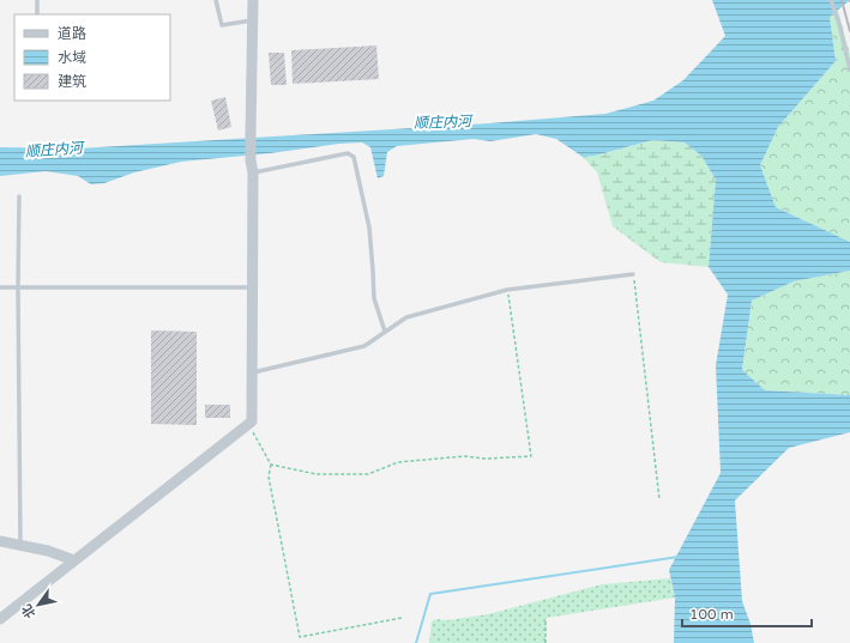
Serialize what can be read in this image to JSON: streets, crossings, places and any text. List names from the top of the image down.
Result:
{
  "water": ["顺庄内河"],
  "legend": ["道路", "水域", "建筑"],
  "scale_bar": "100 m",
  "north": "bottom left"
}
